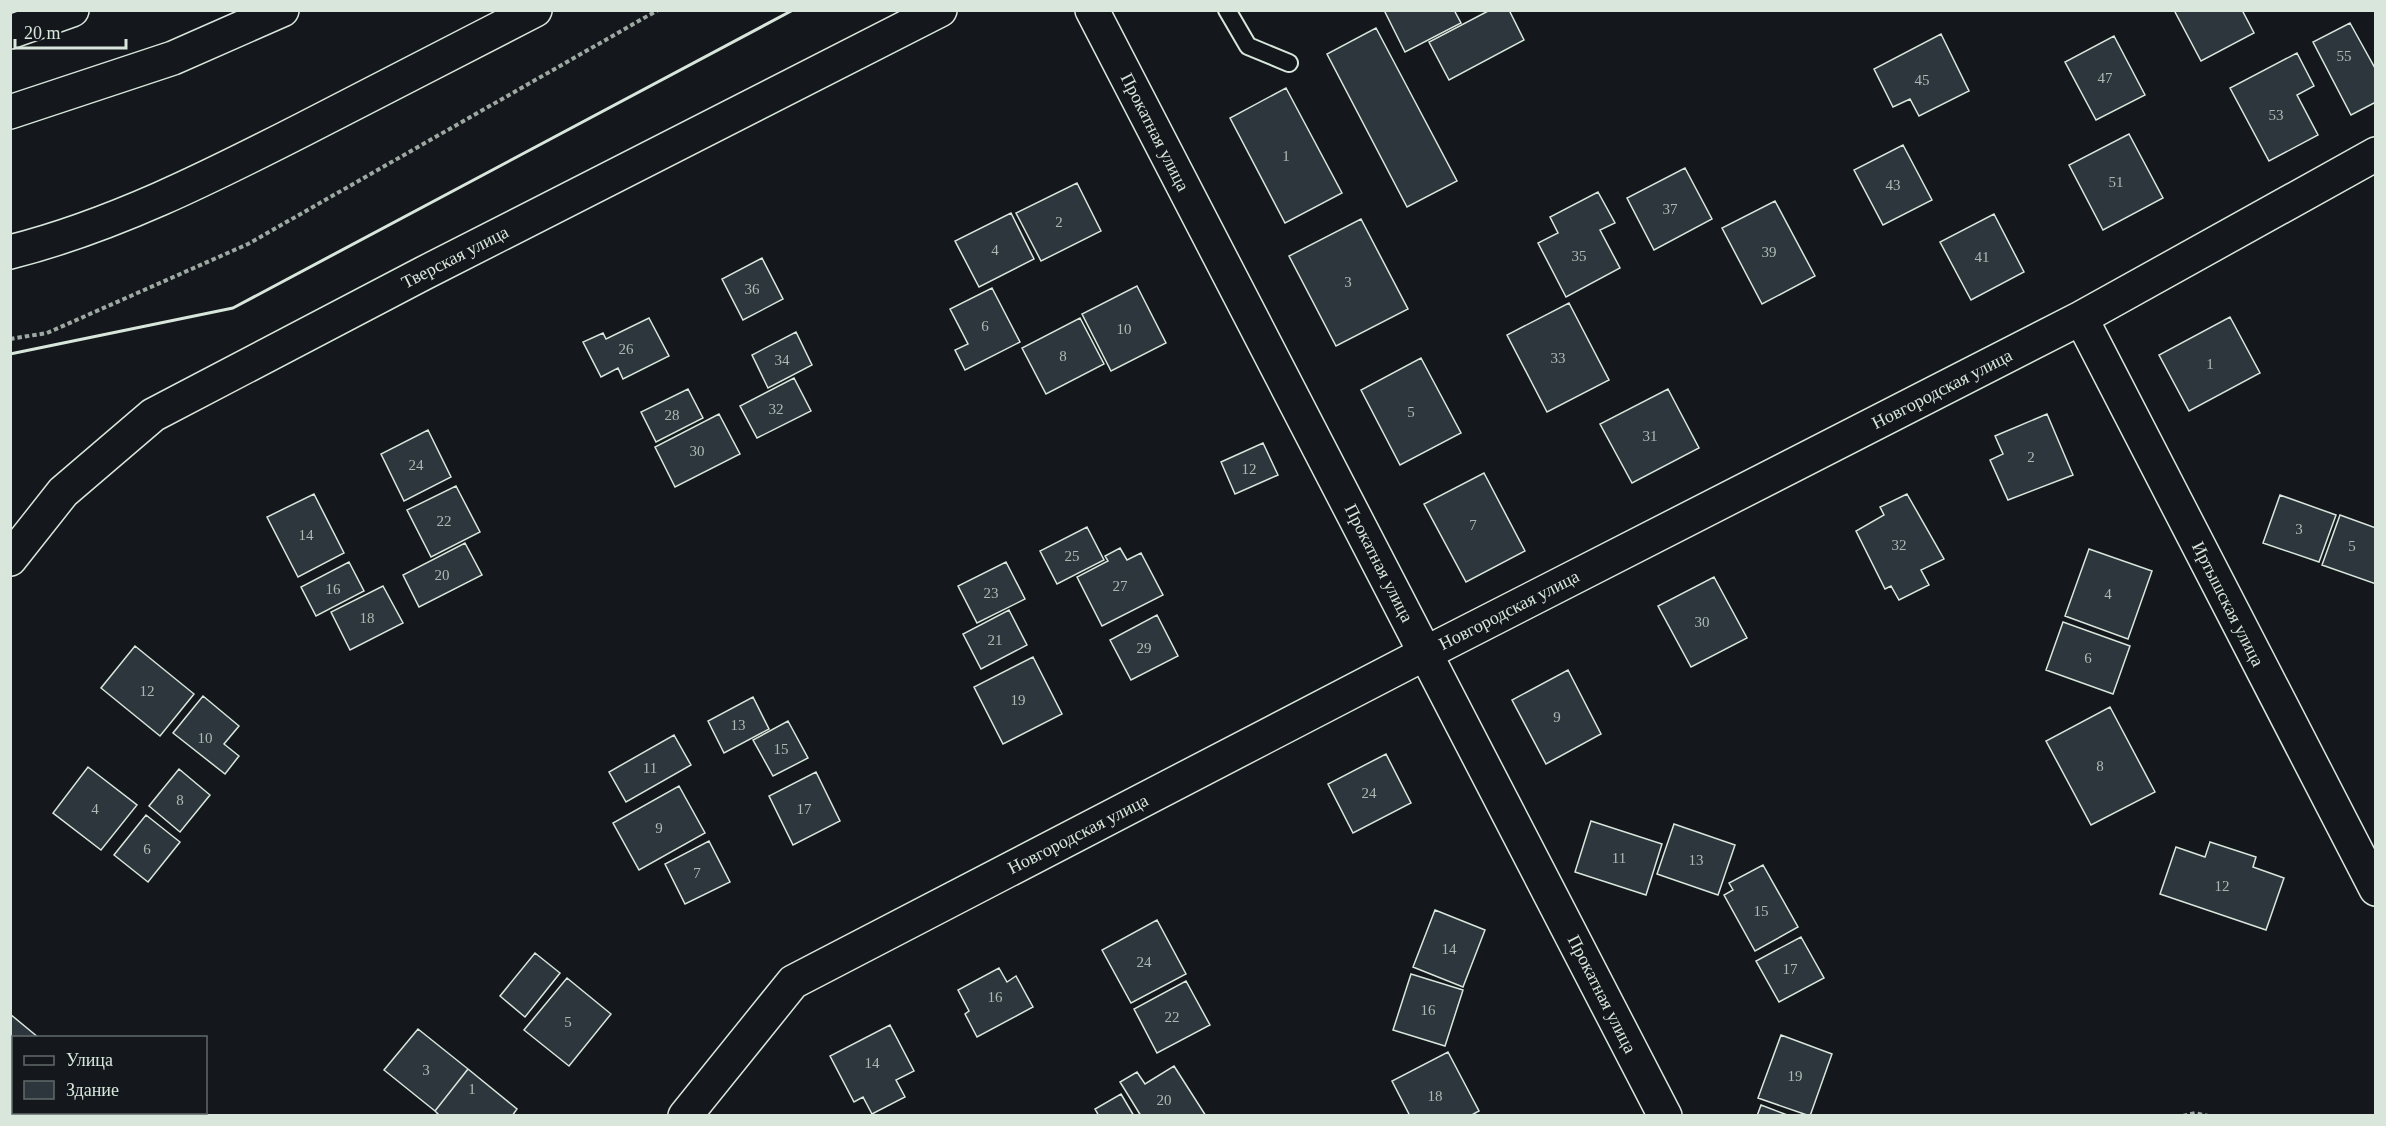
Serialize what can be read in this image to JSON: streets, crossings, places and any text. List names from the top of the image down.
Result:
{
  "streets": {
    "street": [
      "Прокатная улица",
      "Тверская улица",
      "Новгородская улица",
      "Иртышская улица"
    ]
  },
  "crossings": [
    ["Прокатная улица", "Новгородская улица"],
    ["Новгородская улица", "Иртышская улица"]
  ],
  "house_numbers": [
    "55",
    "47",
    "45",
    "53",
    "1",
    "51",
    "43",
    "37",
    "2",
    "4",
    "39",
    "35",
    "41",
    "3",
    "36",
    "6",
    "10",
    "26",
    "8",
    "33",
    "34",
    "1",
    "32",
    "5",
    "28",
    "31",
    "30",
    "2",
    "24",
    "12",
    "22",
    "7",
    "3",
    "14",
    "32",
    "5",
    "25",
    "20",
    "27",
    "16",
    "23",
    "4",
    "18",
    "30",
    "21",
    "29",
    "6",
    "12",
    "19",
    "9",
    "13",
    "10",
    "15",
    "8",
    "11",
    "24",
    "8",
    "4",
    "17",
    "9",
    "6",
    "11",
    "13",
    "7",
    "12",
    "15",
    "14",
    "24",
    "17",
    "16",
    "16",
    "22",
    "5",
    "14",
    "3",
    "19",
    "1",
    "18",
    "20"
  ],
  "legend": ["Улица", "Здание"],
  "scale_bar": "20 m"
}
